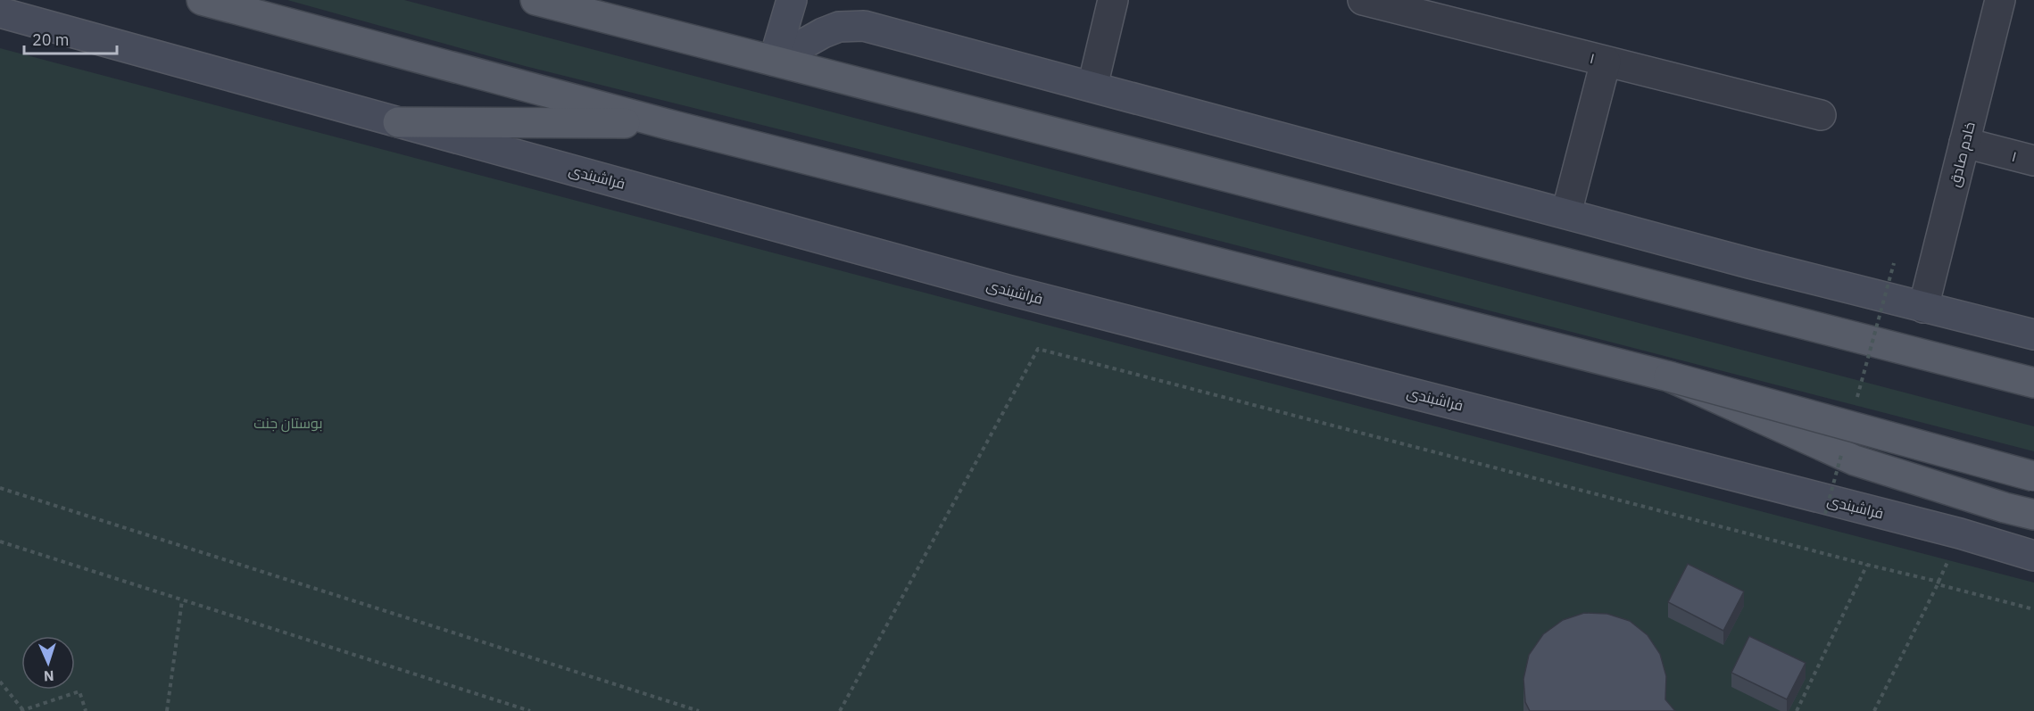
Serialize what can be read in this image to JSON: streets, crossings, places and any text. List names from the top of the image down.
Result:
{
  "streets": {
    "main road": ["فراشبندی"],
    "street": ["۱", "خادم صادق"]
  },
  "crossings": [
    ["۱", "خادم صادق"]
  ],
  "parks": ["بوستان جنت"],
  "scale_bar": "20 m",
  "north": "bottom"
}
